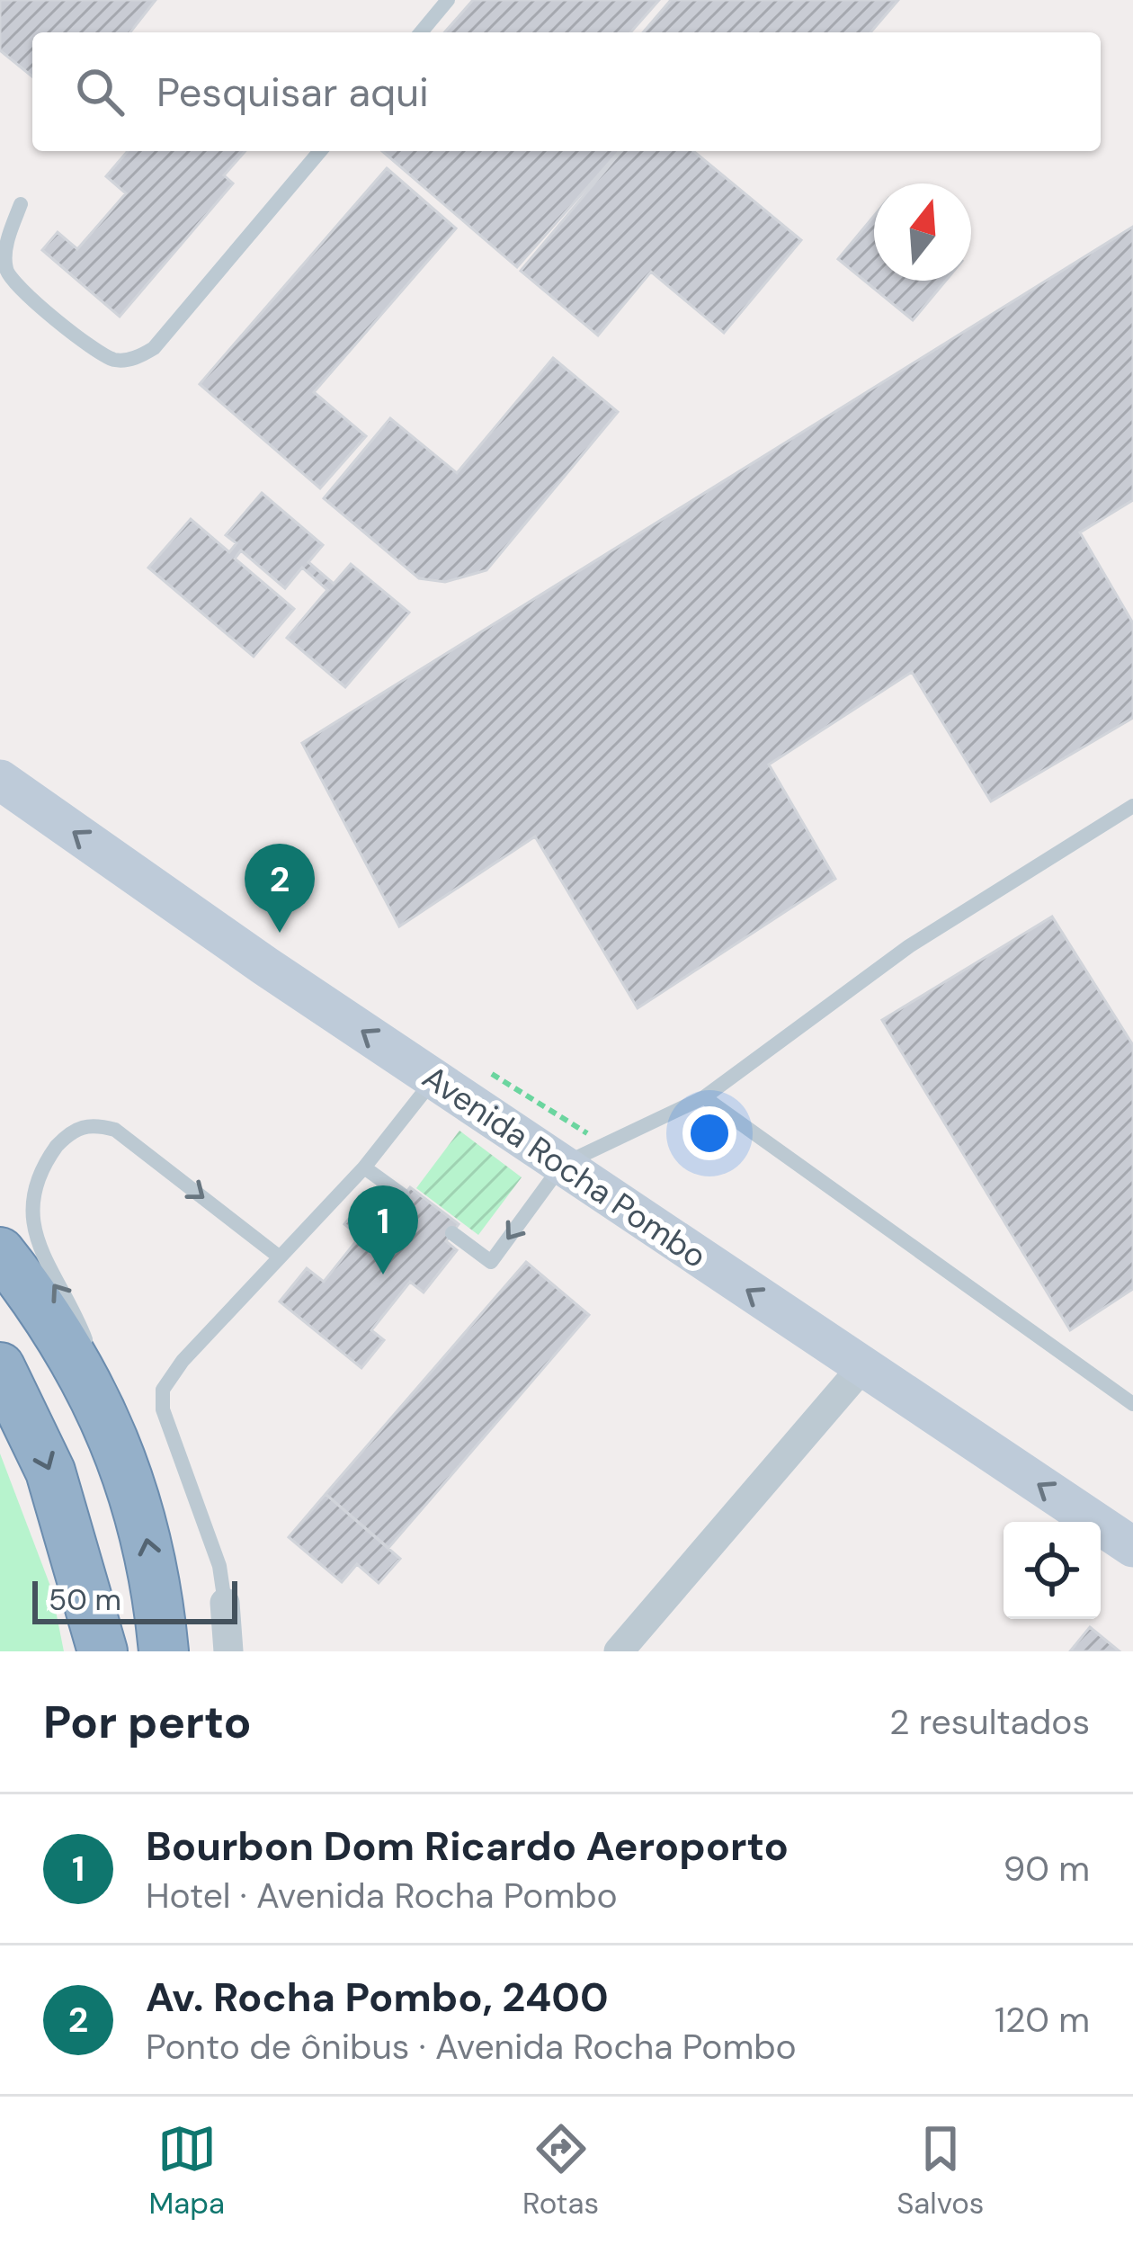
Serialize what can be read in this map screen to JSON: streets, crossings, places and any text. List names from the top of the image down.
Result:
{
  "streets": {
    "main road": ["Avenida Rocha Pombo"]
  },
  "one_way": ["Avenida Rocha Pombo"],
  "scale_bar": "50 m",
  "north": "top",
  "page": {
    "search": "Pesquisar aqui",
    "pins": ["2", "1"],
    "scale": "50 m",
    "heading": ["Por perto", "2 resultados"],
    "list": [
      {
        "mark": "1",
        "name": "Bourbon Dom Ricardo Aeroporto",
        "note": "Hotel · Avenida Rocha Pombo",
        "value": "90 m"
      },
      {
        "mark": "2",
        "name": "Av. Rocha Pombo, 2400",
        "note": "Ponto de ônibus · Avenida Rocha Pombo",
        "value": "120 m"
      }
    ],
    "nav": ["Mapa", "Rotas", "Salvos"]
  }
}
